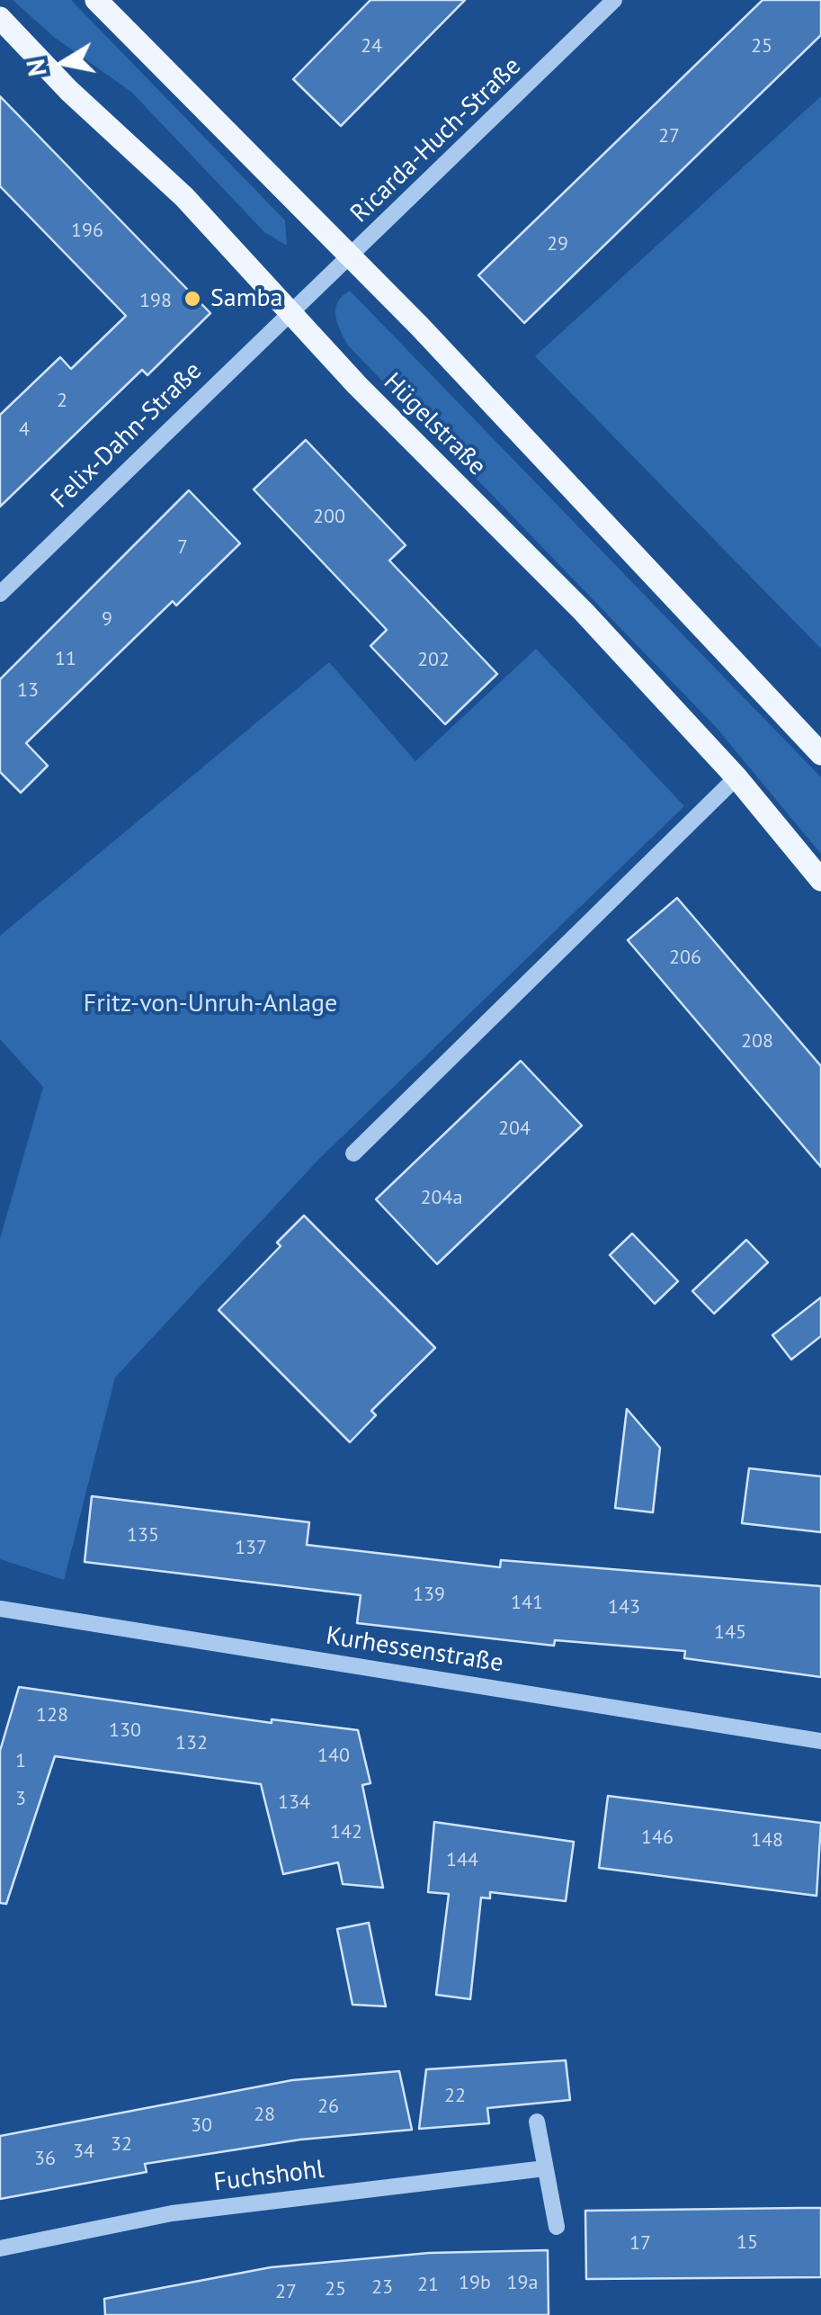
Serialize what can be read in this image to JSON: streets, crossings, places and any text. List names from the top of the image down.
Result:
{
  "streets": {
    "main road": ["Hügelstraße"],
    "street": [
      "Ricarda-Huch-Straße",
      "Felix-Dahn-Straße",
      "Kurhessenstraße",
      "Fuchshohl"
    ]
  },
  "crossings": [
    ["Ricarda-Huch-Straße", "Hügelstraße"],
    ["Ricarda-Huch-Straße", "Felix-Dahn-Straße"],
    ["Hügelstraße", "Felix-Dahn-Straße"]
  ],
  "parks": ["Fritz-von-Unruh-Anlage"],
  "places": ["Samba"],
  "house_numbers": [
    "24",
    "25",
    "27",
    "196",
    "29",
    "198",
    "2",
    "4",
    "200",
    "7",
    "9",
    "11",
    "202",
    "13",
    "206",
    "208",
    "204",
    "204a",
    "135",
    "137",
    "139",
    "141",
    "143",
    "145",
    "128",
    "130",
    "132",
    "140",
    "1",
    "3",
    "134",
    "142",
    "146",
    "148",
    "144",
    "22",
    "26",
    "28",
    "30",
    "32",
    "34",
    "36",
    "15",
    "17",
    "19b",
    "19a",
    "21",
    "23",
    "25",
    "27"
  ],
  "north": "left"
}
